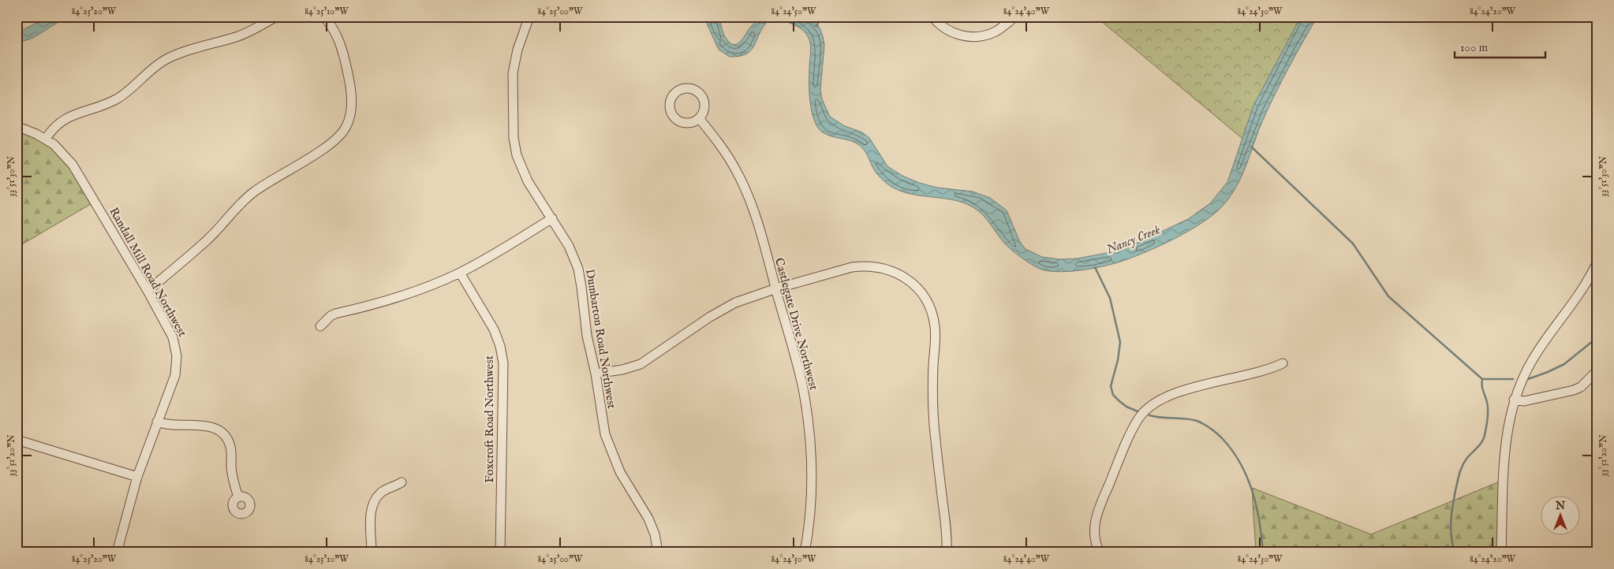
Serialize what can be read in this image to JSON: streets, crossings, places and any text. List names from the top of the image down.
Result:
{
  "streets": {
    "street": [
      "Randall Mill Road Northwest",
      "Castlegate Drive Northwest",
      "Dumbarton Road Northwest",
      "Foxcroft Road Northwest"
    ]
  },
  "water": ["Nancy Creek"],
  "scale_bar": "100 m",
  "north": "top",
  "coordinates": [
    "84°25'20\"W",
    "84°25'10\"W",
    "84°25'00\"W",
    "84°24'50\"W",
    "84°24'40\"W",
    "84°24'30\"W",
    "84°24'20\"W",
    "33°51'30\"N",
    "33°51'20\"N"
  ]
}
